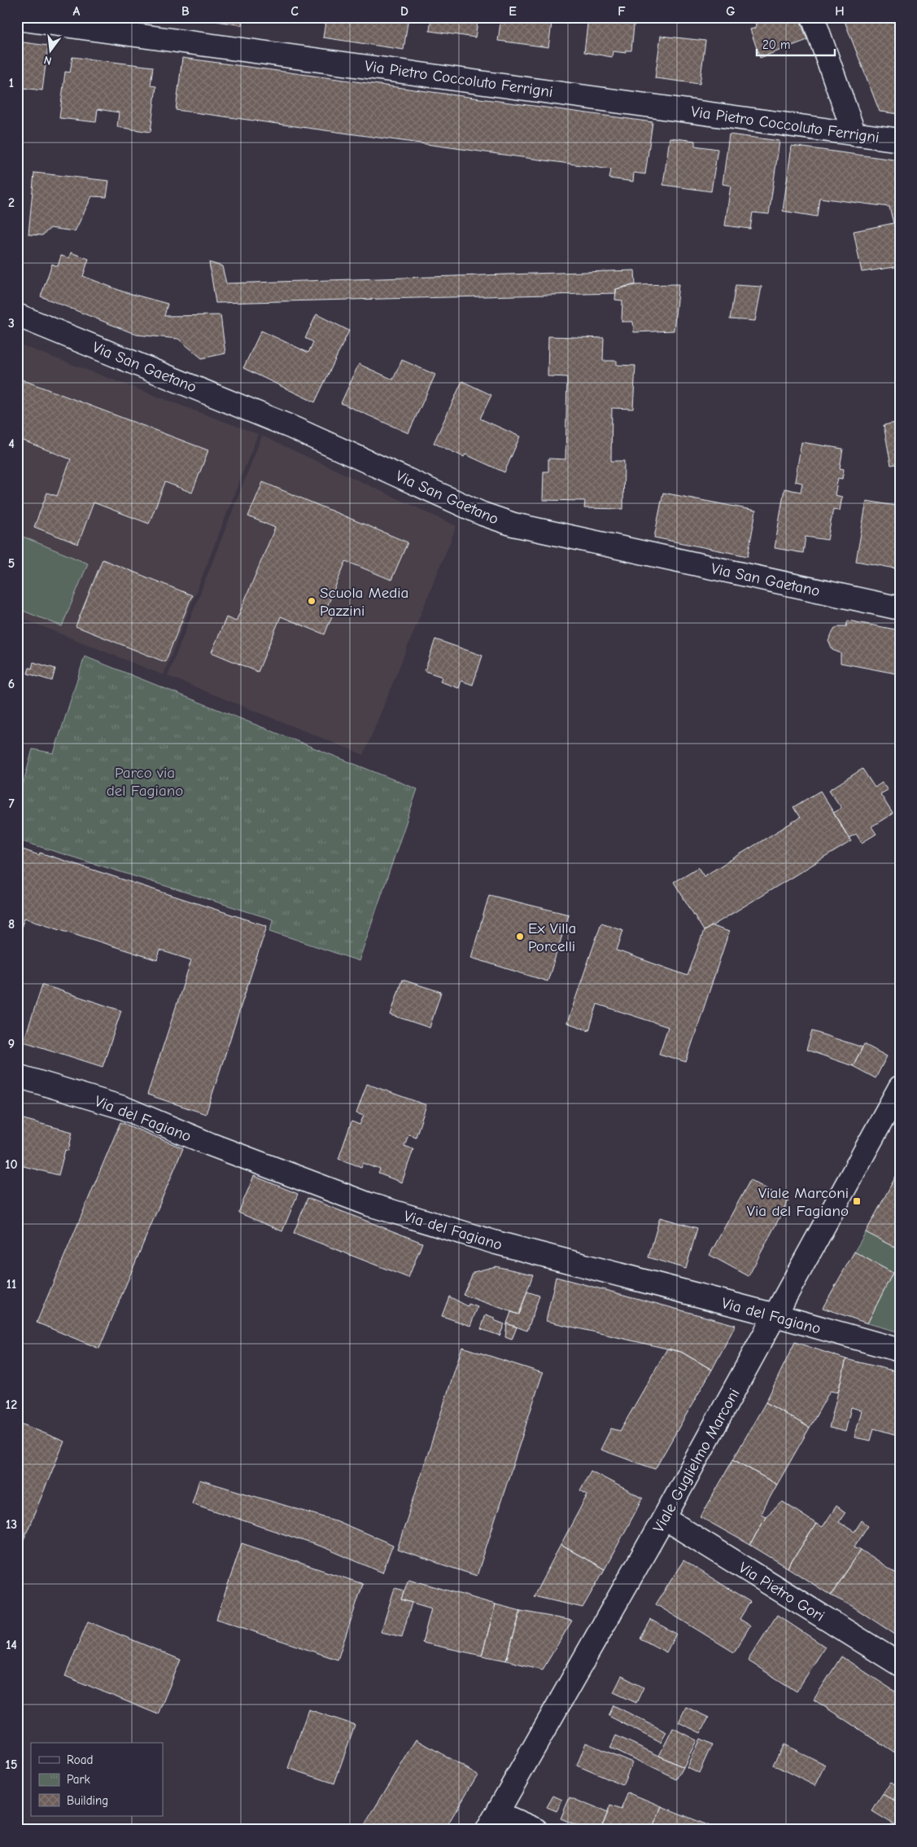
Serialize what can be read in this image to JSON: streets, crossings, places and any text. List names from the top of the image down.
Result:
{
  "streets": {
    "street": [
      "Via Pietro Coccoluto Ferrigni",
      "Via San Gaetano",
      "Via del Fagiano",
      "Viale Guglielmo Marconi",
      "Via Pietro Gori"
    ]
  },
  "crossings": [
    ["Via del Fagiano", "Viale Guglielmo Marconi"],
    ["Viale Guglielmo Marconi", "Via Pietro Gori"]
  ],
  "parks": ["Parco via del Fagiano"],
  "places": {
    "other": ["Scuola Media Pazzini", "Ex Villa Porcelli"],
    "transit": ["Viale Marconi Via del Fagiano"]
  },
  "legend": ["Road", "Park", "Building"],
  "scale_bar": "20 m",
  "north": "bottom",
  "grid": {
    "columns": [
      "A",
      "B",
      "C",
      "D",
      "E",
      "F",
      "G",
      "H"
    ],
    "rows": [
      "1",
      "2",
      "3",
      "4",
      "5",
      "6",
      "7",
      "8",
      "9",
      "10",
      "11",
      "12",
      "13",
      "14",
      "15"
    ]
  }
}
